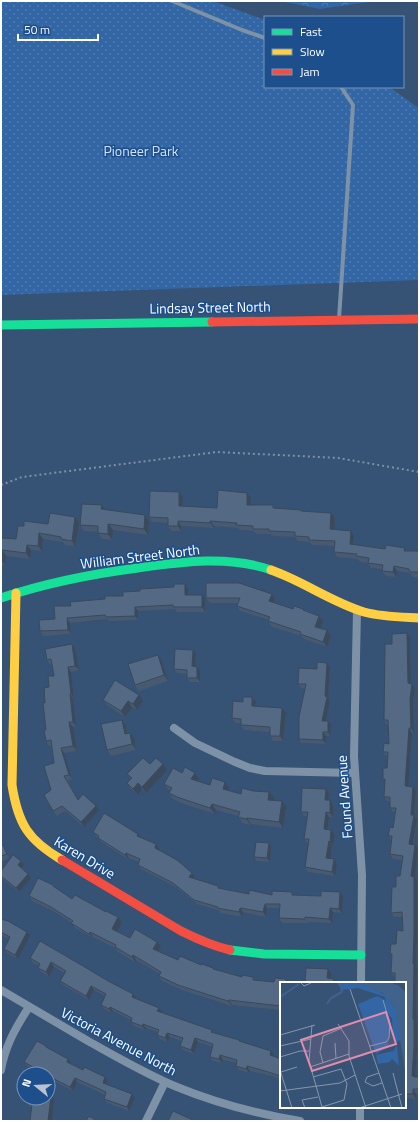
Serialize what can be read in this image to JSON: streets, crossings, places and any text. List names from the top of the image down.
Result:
{
  "streets": {
    "street": [
      "Lindsay Street North",
      "William Street North",
      "Found Avenue",
      "Karen Drive",
      "Victoria Avenue North"
    ]
  },
  "crossings": [
    ["William Street North", "Found Avenue"],
    ["William Street North", "Karen Drive"],
    ["Found Avenue", "Karen Drive"]
  ],
  "parks": ["Pioneer Park"],
  "legend": ["Fast", "Slow", "Jam"],
  "scale_bar": "50 m",
  "north": "left"
}
